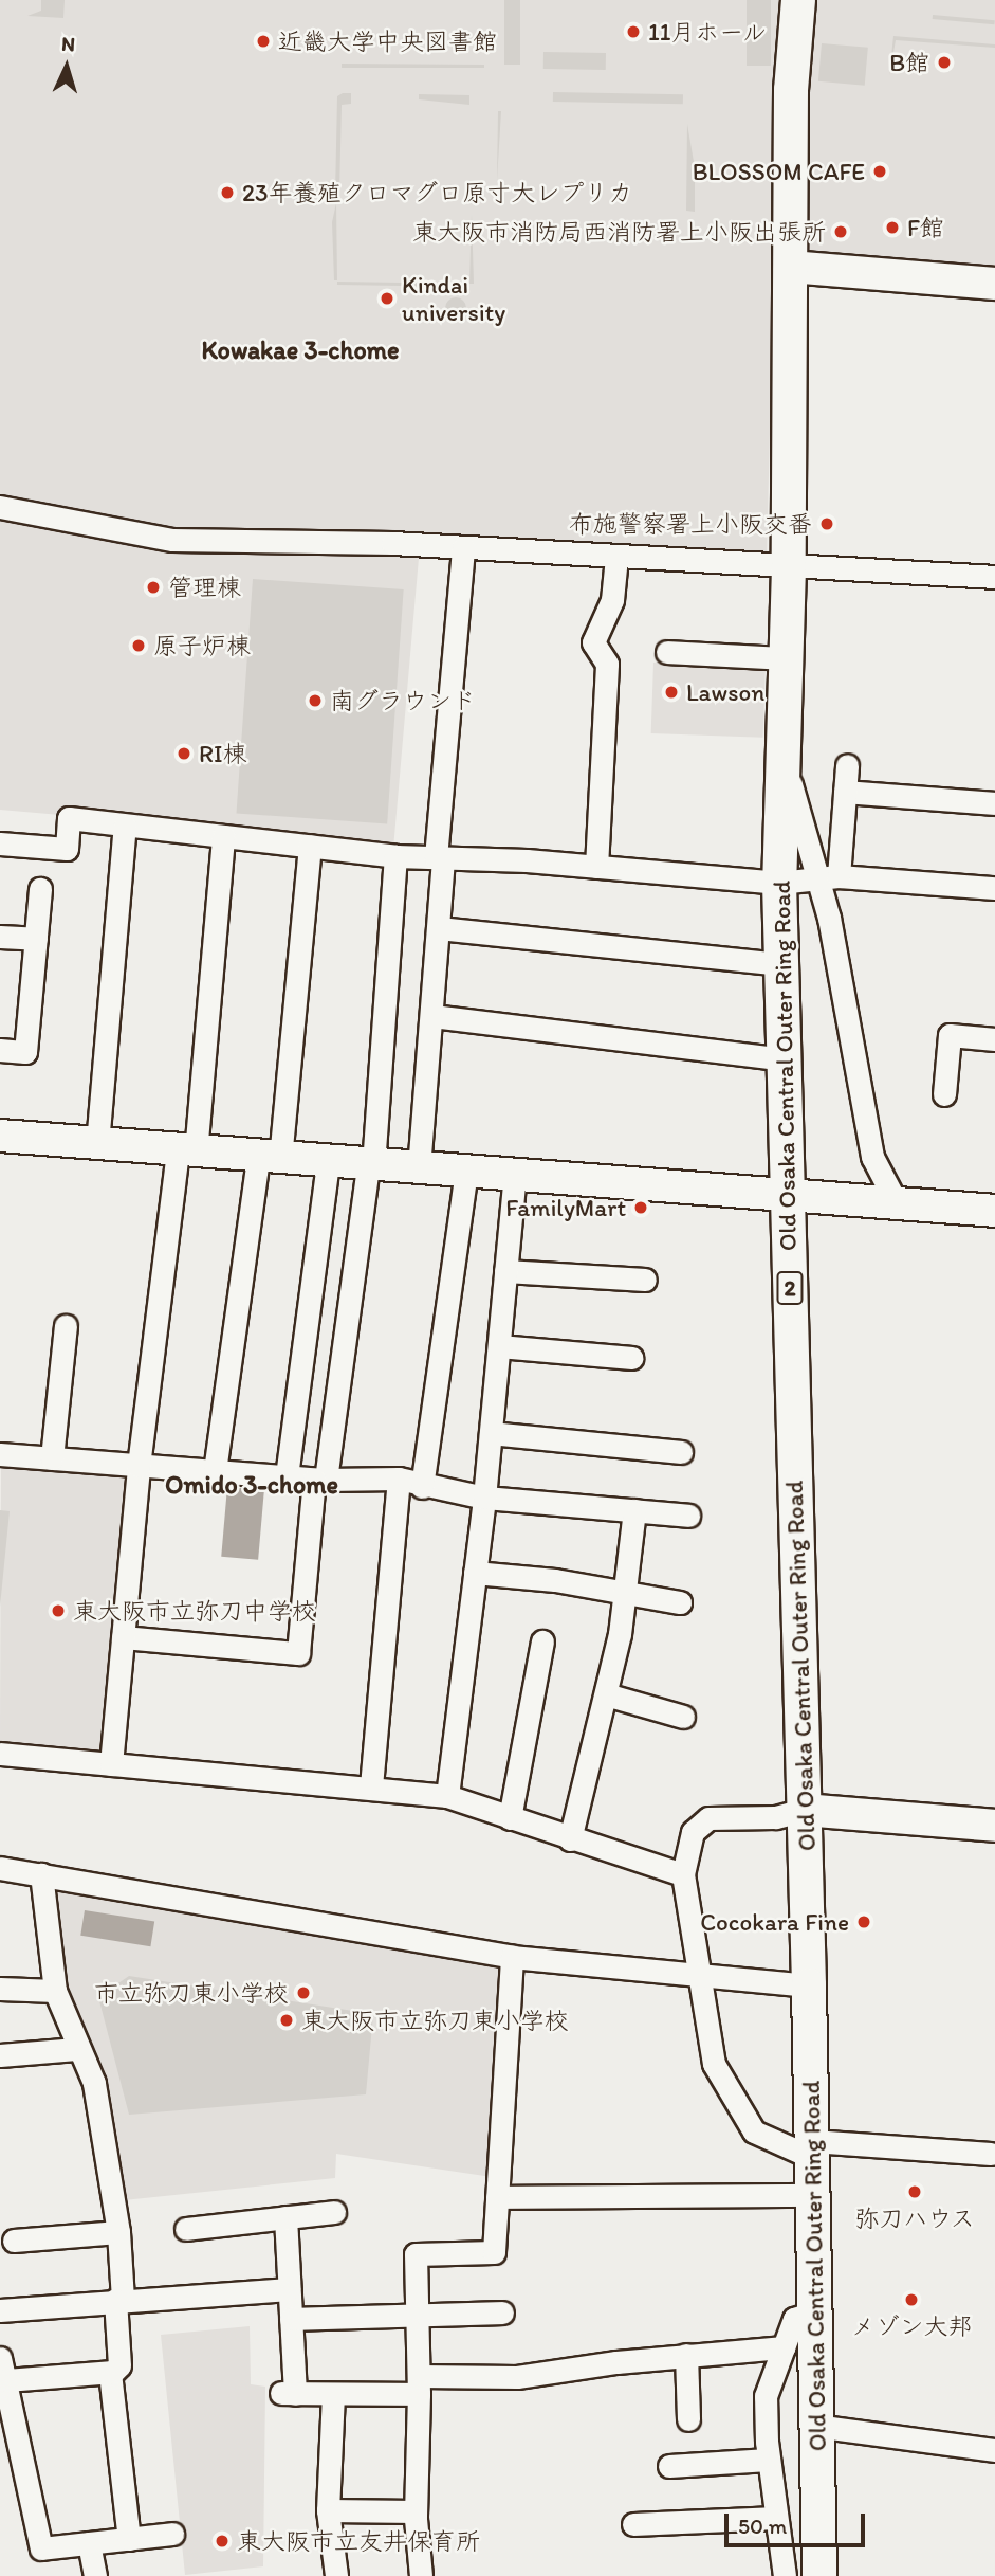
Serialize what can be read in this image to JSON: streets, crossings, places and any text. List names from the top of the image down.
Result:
{
  "streets": {
    "main road": ["Old Osaka Central Outer Ring Road", "2"]
  },
  "districts": ["Kowakae 3-chome", "Omido 3-chome"],
  "places": [
    "11月ホール",
    "近畿大学中央図書館",
    "B館",
    "BLOSSOM CAFE",
    "23年養殖クロマグロ原寸大レプリカ",
    "F館",
    "東大阪市消防局西消防署上小阪出張所",
    "Kindai university",
    "布施警察署上小阪交番",
    "管理棟",
    "原子炉棟",
    "Lawson",
    "南グラウンド",
    "RI棟",
    "FamilyMart",
    "東大阪市立弥刀中学校",
    "Cocokara Fine",
    "市立弥刀東小学校",
    "東大阪市立弥刀東小学校",
    "弥刀ハウス",
    "メゾン大邦",
    "東大阪市立友井保育所"
  ],
  "scale_bar": "50 m",
  "north": "top"
}
